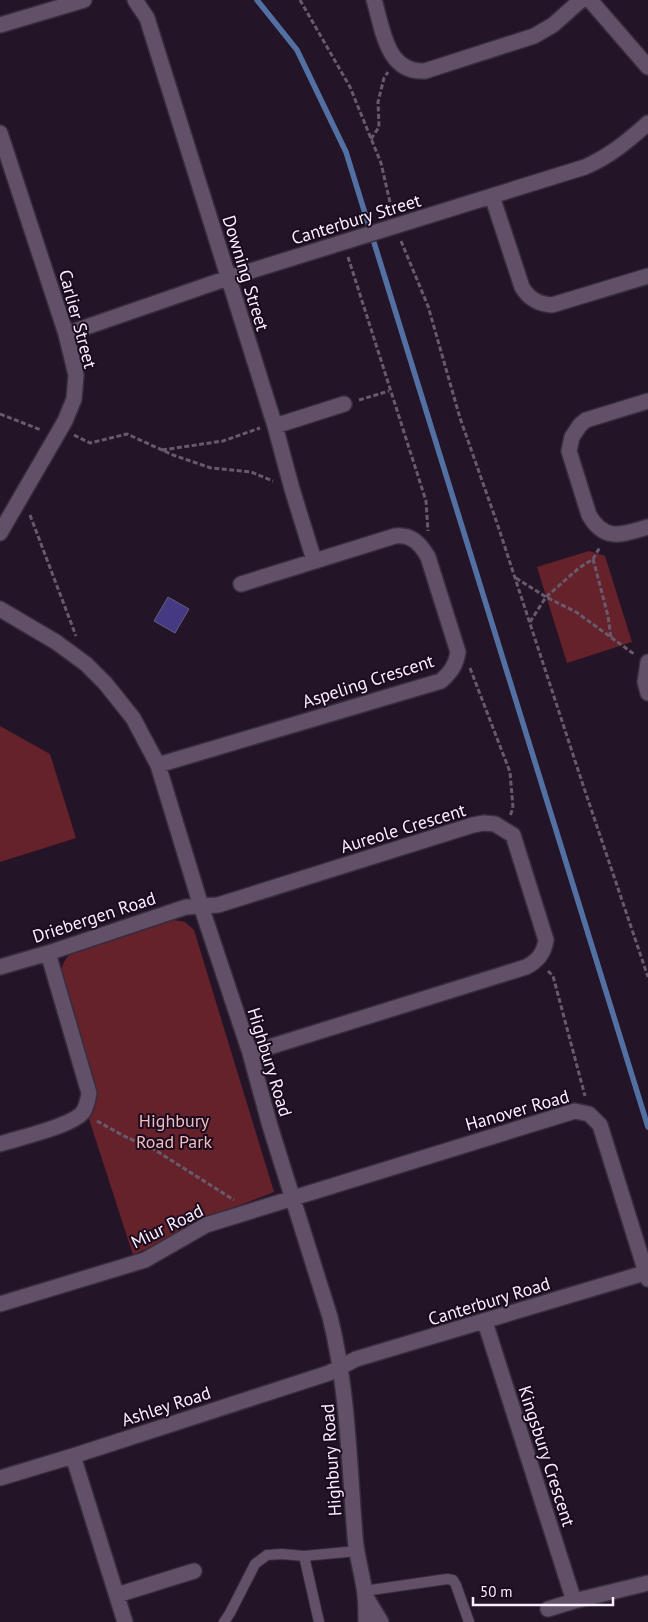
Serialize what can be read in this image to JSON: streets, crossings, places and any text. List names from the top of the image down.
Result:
{
  "streets": {
    "street": [
      "Canterbury Street",
      "Downing Street",
      "Carlier Street",
      "Aspeling Crescent",
      "Aureole Crescent",
      "Driebergen Road",
      "Highbury Road",
      "Hanover Road",
      "Miur Road",
      "Canterbury Road",
      "Ashley Road",
      "Kingsbury Crescent"
    ]
  },
  "crossings": [
    ["Canterbury Street", "Downing Street"],
    ["Canterbury Street", "Carlier Street"],
    ["Aspeling Crescent", "Highbury Road"],
    ["Aureole Crescent", "Driebergen Road"],
    ["Aureole Crescent", "Highbury Road"],
    ["Driebergen Road", "Highbury Road"],
    ["Highbury Road", "Hanover Road"],
    ["Highbury Road", "Miur Road"],
    ["Highbury Road", "Canterbury Road"],
    ["Highbury Road", "Ashley Road"],
    ["Hanover Road", "Miur Road"],
    ["Hanover Road", "Canterbury Road"],
    ["Canterbury Road", "Ashley Road"],
    ["Canterbury Road", "Kingsbury Crescent"]
  ],
  "parks": ["Highbury Road Park"],
  "scale_bar": "50 m"
}
